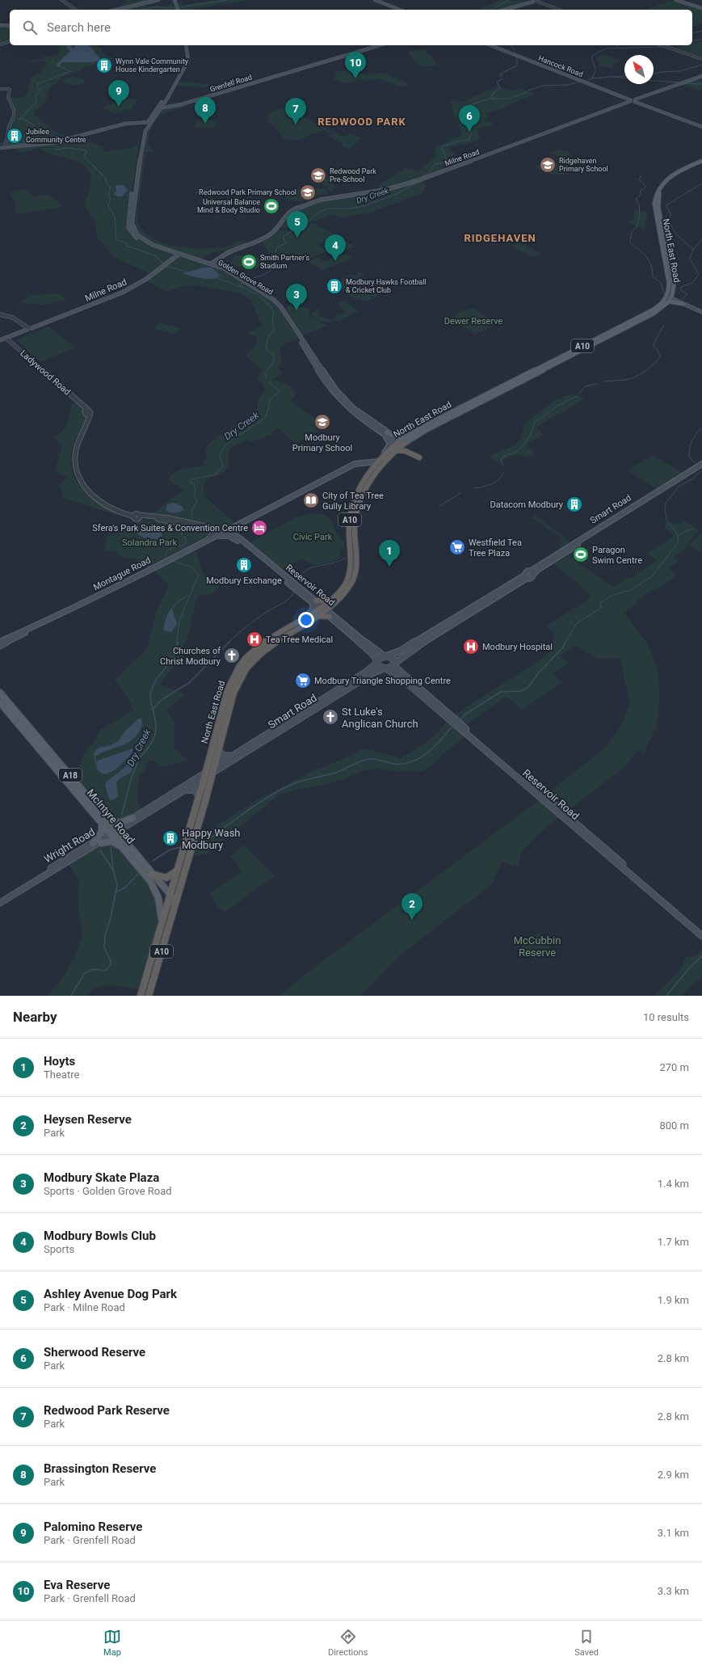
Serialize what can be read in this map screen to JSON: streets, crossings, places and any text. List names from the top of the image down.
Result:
{
  "streets": {
    "highway": ["North East Road", "A10"],
    "main road": [
      "Hancock Road",
      "Grenfell Road",
      "Milne Road",
      "Golden Grove Road",
      "Smart Road",
      "Montague Road",
      "Reservoir Road",
      "A18",
      "McIntyre Road",
      "Wright Road"
    ],
    "street": ["Ladywood Road"]
  },
  "crossings": [
    ["Hancock Road", "Milne Road"],
    ["Grenfell Road", "Golden Grove Road"],
    ["Milne Road", "Golden Grove Road"],
    ["Milne Road", "Ladywood Road"],
    ["North East Road", "Golden Grove Road"],
    ["North East Road", "Smart Road"],
    ["North East Road", "Montague Road"],
    ["North East Road", "Reservoir Road"],
    ["North East Road", "McIntyre Road"],
    ["North East Road", "Wright Road"],
    ["Ladywood Road", "Montague Road"],
    ["Ladywood Road", "Reservoir Road"],
    ["Smart Road", "Reservoir Road"],
    ["Smart Road", "Wright Road"],
    ["Montague Road", "Reservoir Road"],
    ["McIntyre Road", "Wright Road"]
  ],
  "districts": ["REDWOOD PARK", "RIDGEHAVEN"],
  "water": ["Dry Creek"],
  "parks": [
    "Dewer Reserve",
    "Civic Park",
    "Solandra Park",
    "McCubbin Reserve"
  ],
  "places": {
    "building": [
      "Wynn Vale Community House Kindergarten",
      "Jubilee Community Centre",
      "Modbury Hawks Football & Cricket Club",
      "Datacom Modbury",
      "Modbury Exchange",
      "Happy Wash Modbury"
    ],
    "school or university": [
      "Ridgehaven Primary School",
      "Redwood Park Pre-School",
      "Redwood Park Primary School",
      "Modbury Primary School"
    ],
    "sports": ["Universal Balance Mind & Body Studio", "Smith Partner's Stadium", "Paragon Swim Centre"],
    "library": ["City of Tea Tree Gully Library"],
    "hotel": ["Sfera's Park Suites & Convention Centre"],
    "supermarket": ["Westfield Tea Tree Plaza", "Modbury Triangle Shopping Centre"],
    "hospital": ["Tea Tree Medical", "Modbury Hospital"],
    "church": ["Churches of Christ Modbury", "St Luke's Anglican Church"]
  },
  "north": "top left",
  "page": {
    "search": "Search here",
    "pins": [
      "10",
      "9",
      "8",
      "7",
      "6",
      "5",
      "4",
      "3",
      "1",
      "2"
    ],
    "heading": ["Nearby", "10 results"],
    "list": [
      {
        "mark": "1",
        "name": "Hoyts",
        "note": "Theatre",
        "value": "270 m"
      },
      {
        "mark": "2",
        "name": "Heysen Reserve",
        "note": "Park",
        "value": "800 m"
      },
      {
        "mark": "3",
        "name": "Modbury Skate Plaza",
        "note": "Sports · Golden Grove Road",
        "value": "1.4 km"
      },
      {
        "mark": "4",
        "name": "Modbury Bowls Club",
        "note": "Sports",
        "value": "1.7 km"
      },
      {
        "mark": "5",
        "name": "Ashley Avenue Dog Park",
        "note": "Park · Milne Road",
        "value": "1.9 km"
      },
      {
        "mark": "6",
        "name": "Sherwood Reserve",
        "note": "Park",
        "value": "2.8 km"
      },
      {
        "mark": "7",
        "name": "Redwood Park Reserve",
        "note": "Park",
        "value": "2.8 km"
      },
      {
        "mark": "8",
        "name": "Brassington Reserve",
        "note": "Park",
        "value": "2.9 km"
      },
      {
        "mark": "9",
        "name": "Palomino Reserve",
        "note": "Park · Grenfell Road",
        "value": "3.1 km"
      },
      {
        "mark": "10",
        "name": "Eva Reserve",
        "note": "Park · Grenfell Road",
        "value": "3.3 km"
      }
    ],
    "nav": ["Map", "Directions", "Saved"]
  }
}
